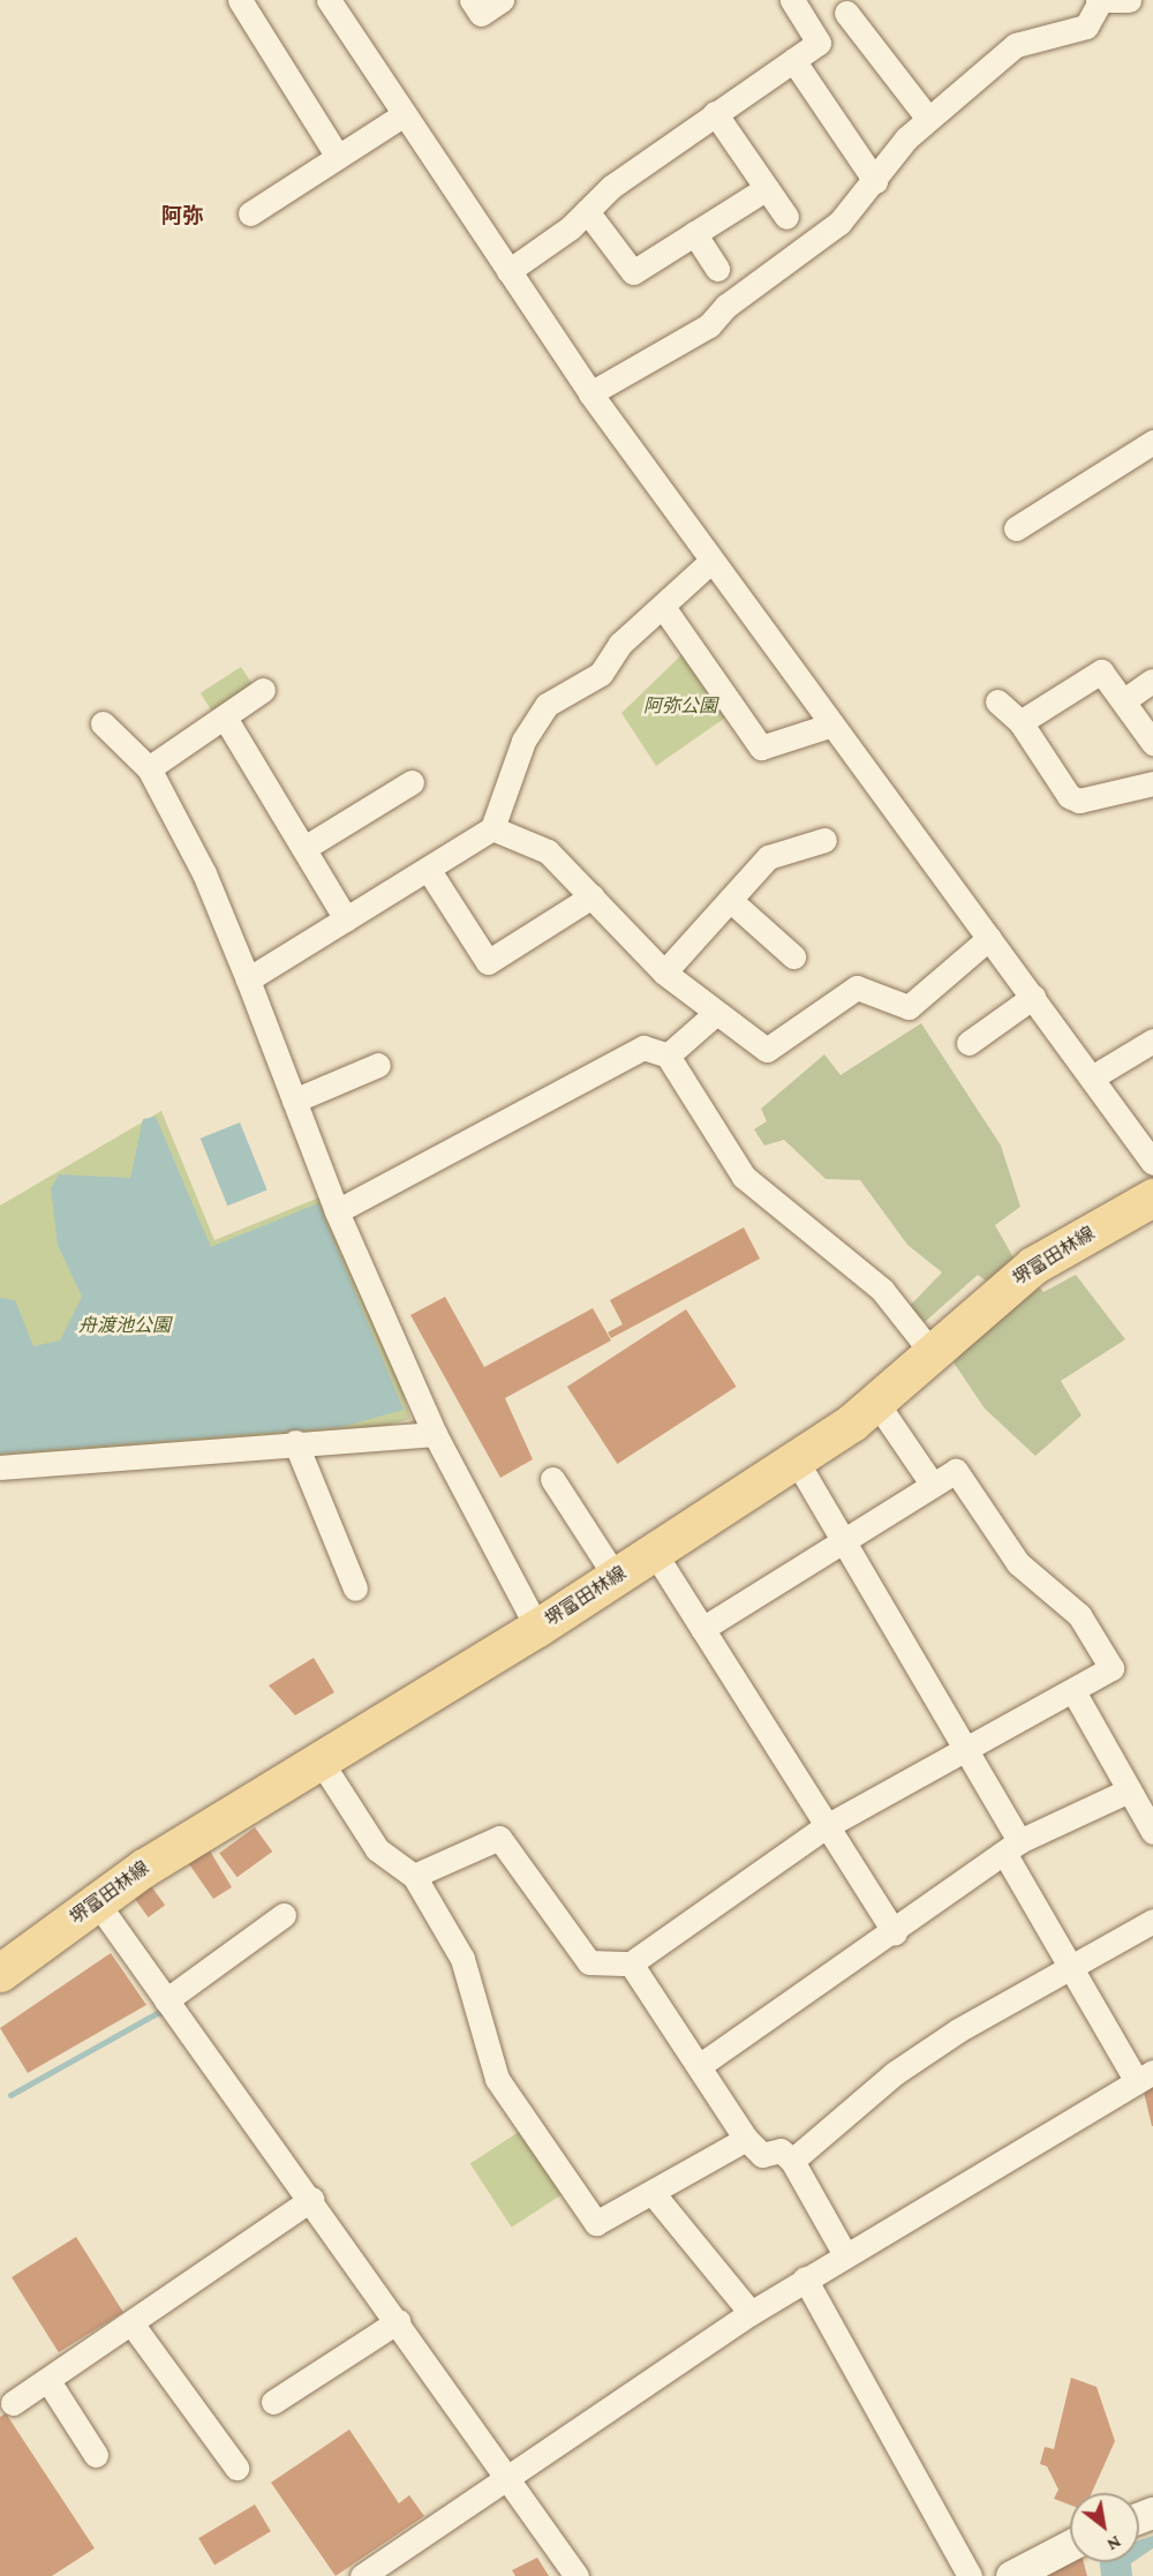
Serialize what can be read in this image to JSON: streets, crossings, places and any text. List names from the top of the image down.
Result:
{
  "streets": {
    "main road": ["堺富田林線"]
  },
  "districts": ["阿弥"],
  "parks": ["阿弥公園", "舟渡池公園"],
  "north": "bottom right"
}
